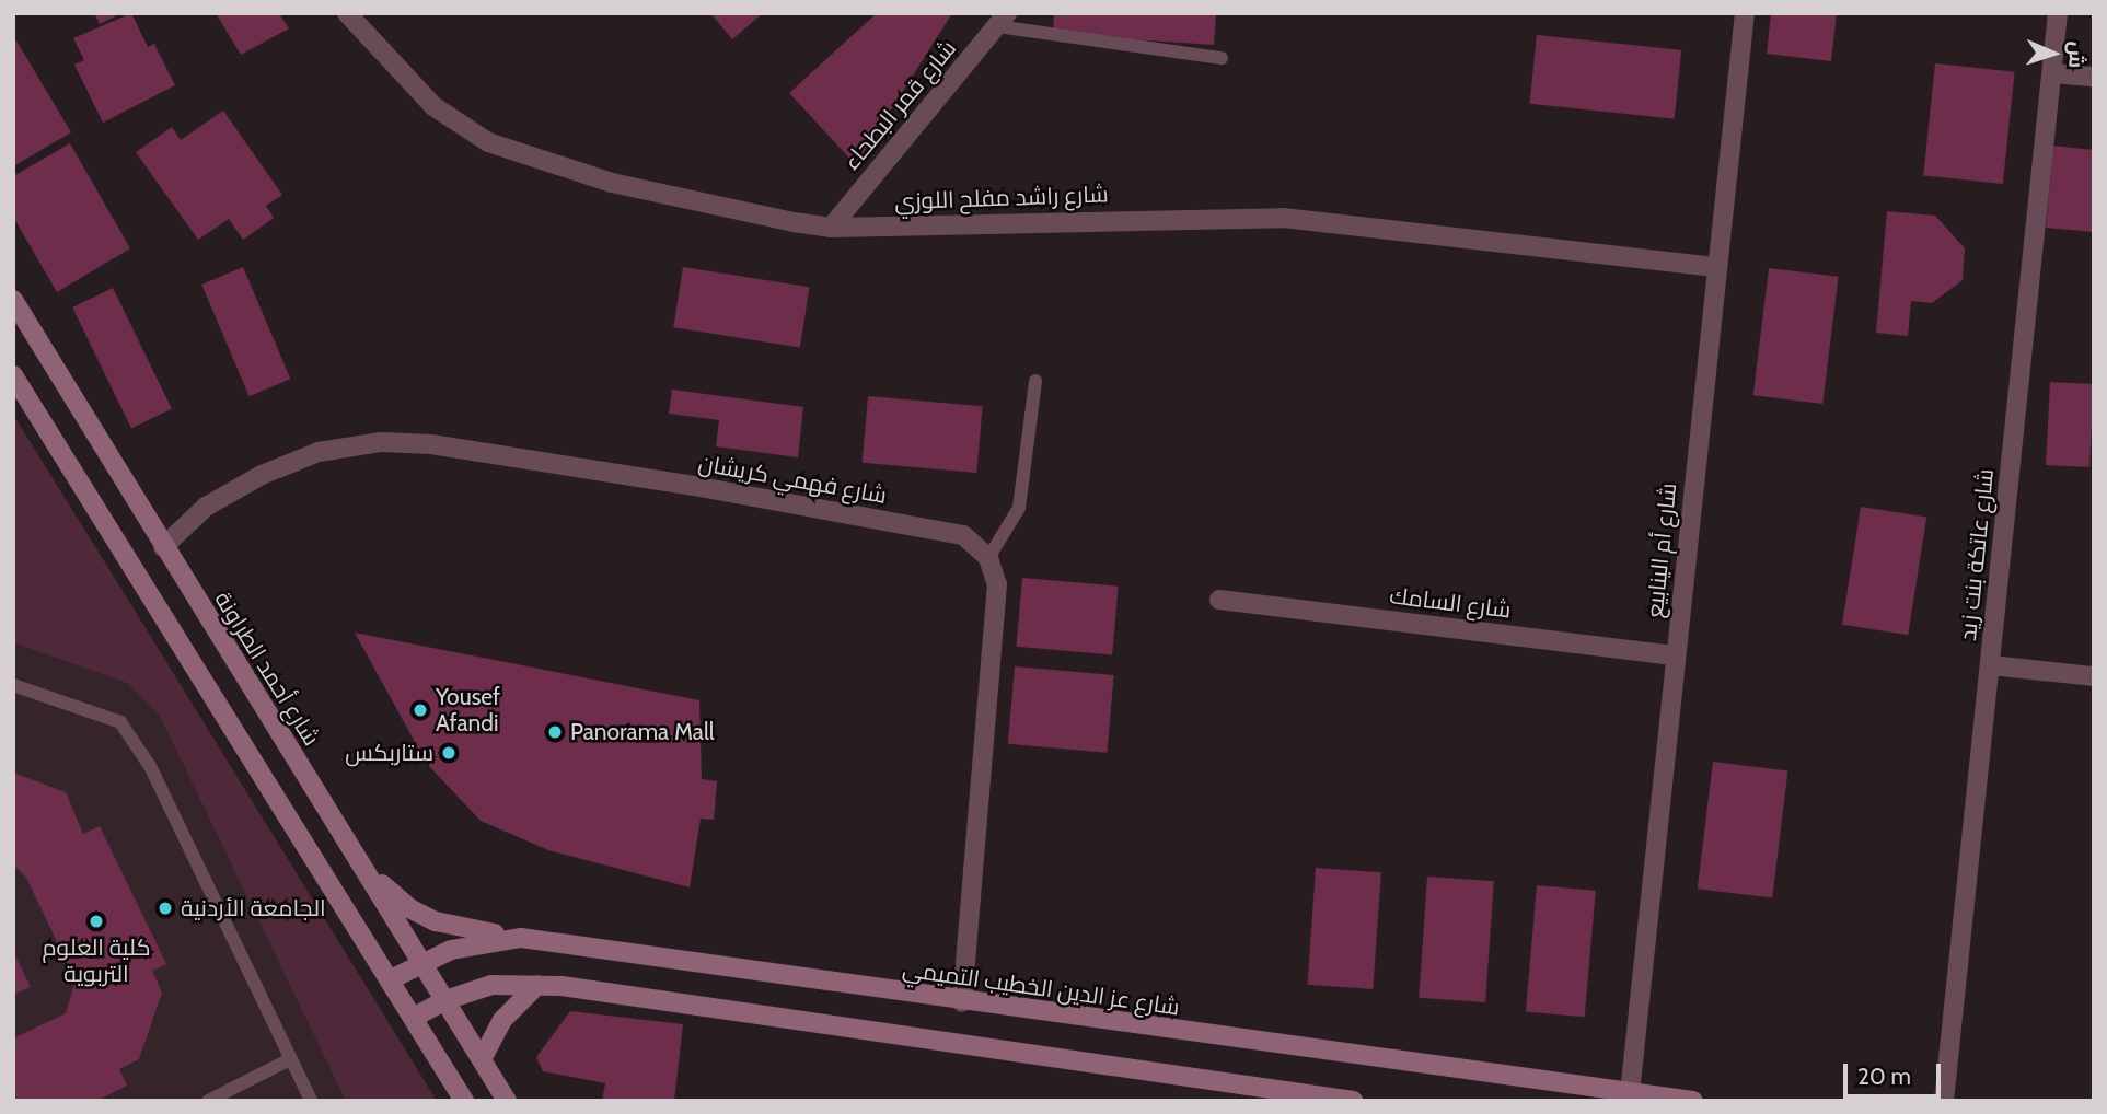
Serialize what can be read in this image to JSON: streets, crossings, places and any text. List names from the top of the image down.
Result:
{
  "streets": {
    "street": [
      "شارع قمر البطحاء",
      "شارع راشد مفلح اللوزي",
      "شارع فهمي كريشان",
      "شارع أم الينابيع",
      "شارع عاتكة بنت زيد",
      "شارع السامك",
      "شارع أحمد الطراونة",
      "شارع عز الدين الخطيب التميمي"
    ]
  },
  "crossings": [
    ["شارع قمر البطحاء", "شارع راشد مفلح اللوزي"],
    ["شارع راشد مفلح اللوزي", "شارع أم الينابيع"],
    ["شارع فهمي كريشان", "شارع أحمد الطراونة"],
    ["شارع أم الينابيع", "شارع السامك"],
    ["شارع أم الينابيع", "شارع عز الدين الخطيب التميمي"],
    ["شارع أحمد الطراونة", "شارع عز الدين الخطيب التميمي"]
  ],
  "places": [
    "Yousef Afandi",
    "Panorama Mall",
    "ستاربكس",
    "الجامعة الأردنية",
    "كلية العلوم التربوية"
  ],
  "scale_bar": "20 m",
  "north": "right"
}
